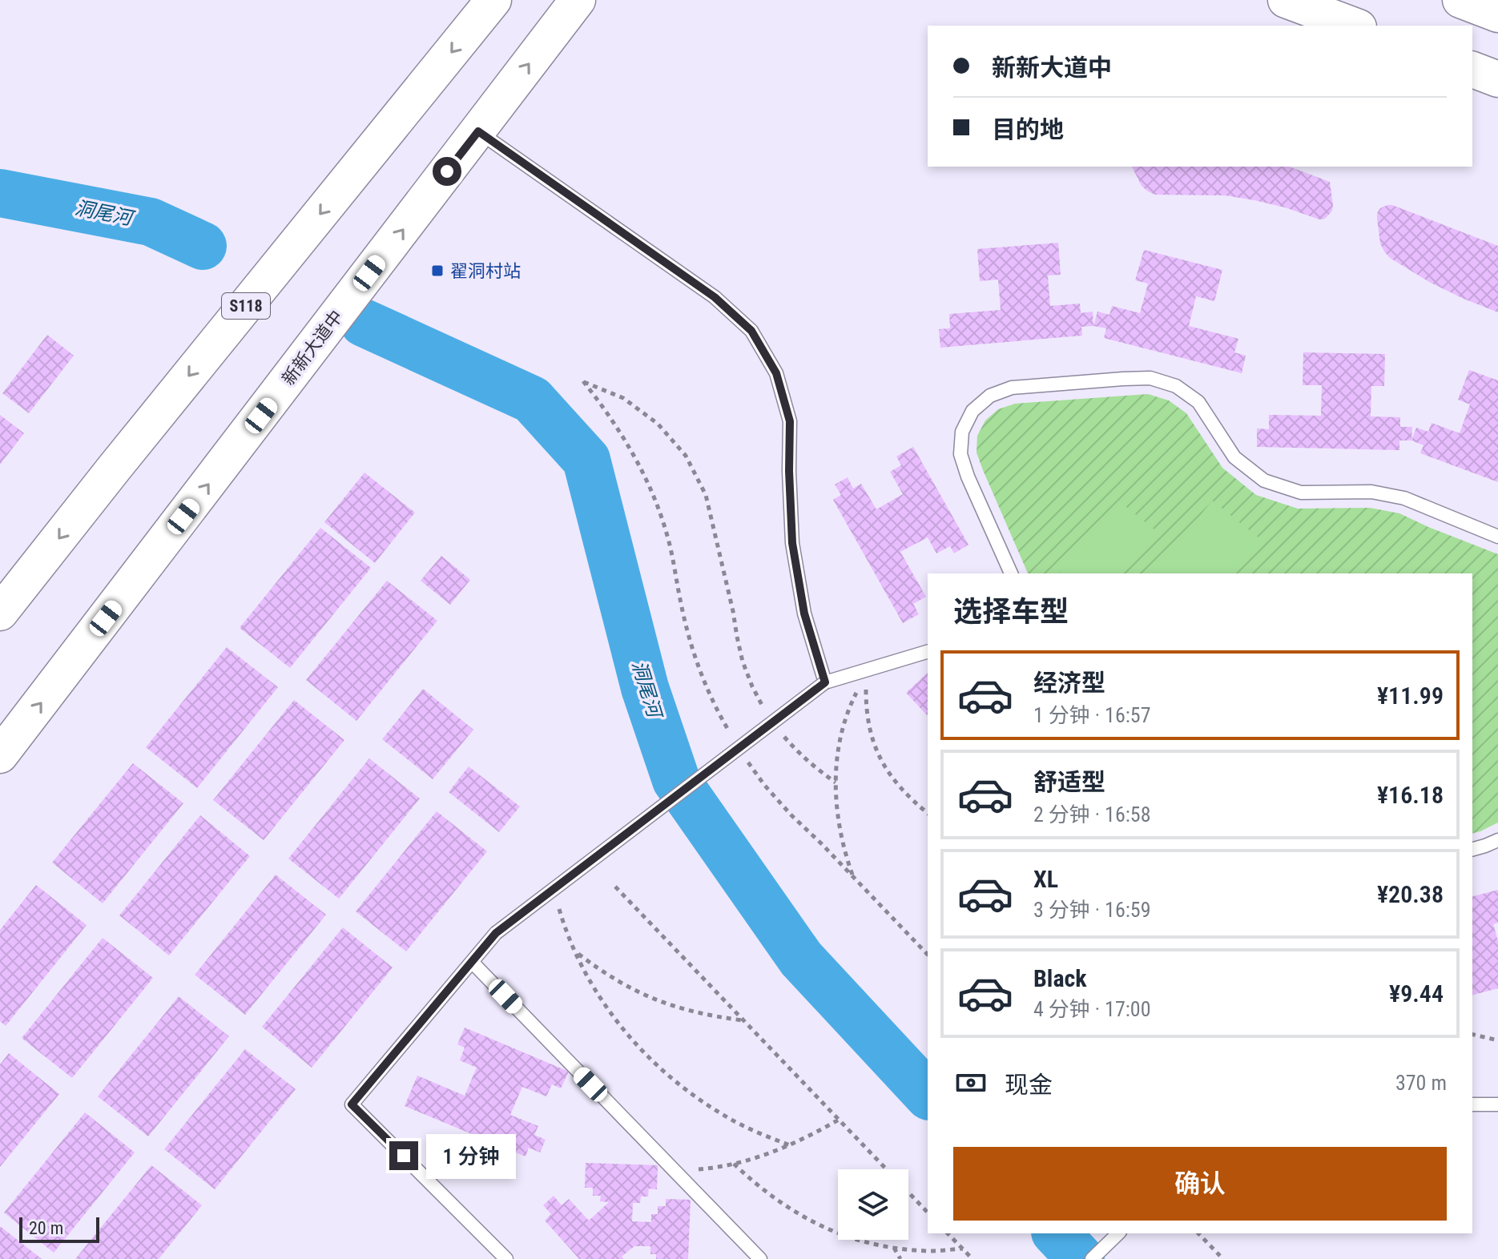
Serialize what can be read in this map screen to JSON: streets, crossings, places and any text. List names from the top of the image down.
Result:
{
  "streets": {
    "main road": ["S118", "新新大道中"]
  },
  "water": ["洞尾河"],
  "places": {
    "transit": ["翟洞村站"]
  },
  "scale_bar": "20 m",
  "page": {
    "banner": ["新新大道中", "目的地"],
    "heading": "选择车型",
    "list": [
      {
        "name": "经济型",
        "note": "1 分钟 · 16:57",
        "value": "¥11.99"
      },
      {
        "name": "舒适型",
        "note": "2 分钟 · 16:58",
        "value": "¥16.18"
      },
      {
        "name": "XL",
        "note": "3 分钟 · 16:59",
        "value": "¥20.38"
      },
      {
        "name": "Black",
        "note": "4 分钟 · 17:00",
        "value": "¥9.44"
      }
    ],
    "pay": ["现金", "370 m"],
    "bubble": "1 分钟",
    "buttons": "确认",
    "scale": "20 m"
  }
}
